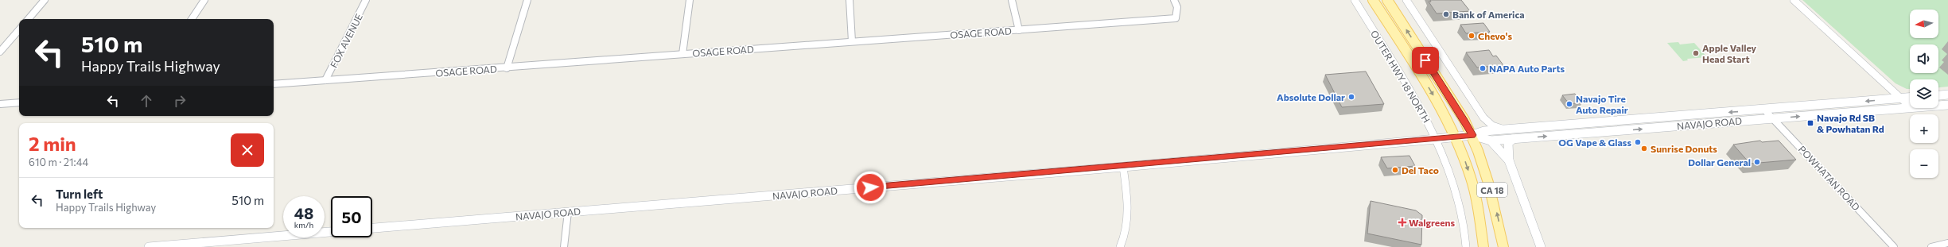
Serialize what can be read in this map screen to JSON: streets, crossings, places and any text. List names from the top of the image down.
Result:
{
  "streets": {
    "main road": ["NAVAJO ROAD", "CA 18"],
    "street": [
      "OSAGE ROAD",
      "FOX AVENUE",
      "OUTER HWY 18 NORTH",
      "POWHATAN ROAD"
    ]
  },
  "crossings": [
    ["OSAGE ROAD", "FOX AVENUE"],
    ["OUTER HWY 18 NORTH", "NAVAJO ROAD"],
    ["NAVAJO ROAD", "POWHATAN ROAD"],
    ["NAVAJO ROAD", "CA 18"]
  ],
  "places": {
    "other": [
      "Bank of America",
      "Chevo's",
      "Apple Valley Head Start",
      "NAPA Auto Parts",
      "Absolute Dollar",
      "Navajo Tire Auto Repair",
      "OG Vape & Glass",
      "Sunrise Donuts",
      "Dollar General",
      "Del Taco"
    ],
    "transit": ["Navajo Rd SB & Powhatan Rd"],
    "health": ["Walgreens"]
  },
  "north": "left",
  "page": {
    "map_buttons": ["+", "−"],
    "turn": ["510 m", "Happy Trails Highway"],
    "heading": ["2 min", "610 m · 21:44"],
    "list": [
      {
        "name": "Turn left",
        "note": "Happy Trails Highway",
        "value": "510 m"
      }
    ],
    "speed": "48 km/h",
    "limit": "50"
  }
}
